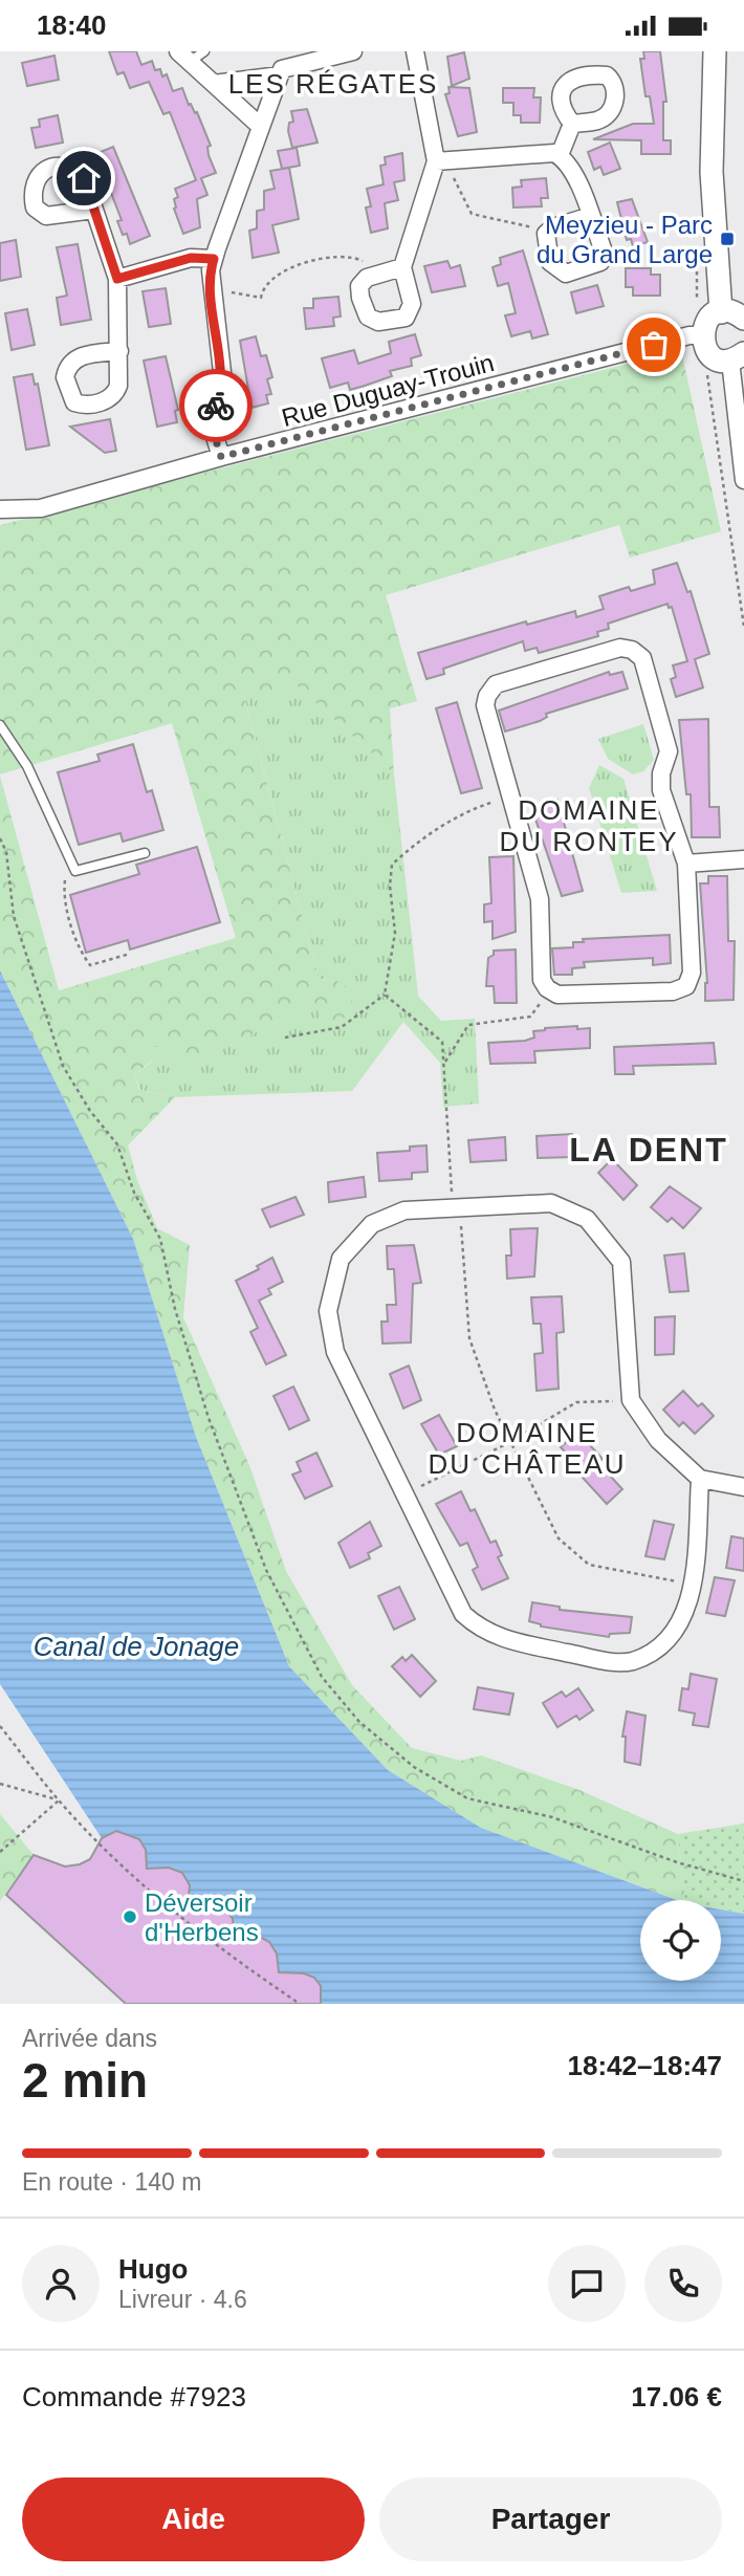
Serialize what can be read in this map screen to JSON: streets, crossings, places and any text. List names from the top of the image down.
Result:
{
  "streets": {
    "street": ["Rue Duguay-Trouin"]
  },
  "districts": [
    "LES RÉGATES",
    "DOMAINE DU RONTEY",
    "LA DENT",
    "DOMAINE DU CHÂTEAU"
  ],
  "water": ["Canal de Jonage"],
  "places": {
    "transit": ["Meyzieu - Parc du Grand Large"],
    "other": ["Déversoir d'Herbens"]
  },
  "page": {
    "status": "18:40",
    "heading": ["2 min", "Arrivée dans", "18:42–18:47"],
    "panel": [
      "Hugo",
      "Livreur · 4.6",
      "Commande #7923",
      "17.06 €"
    ],
    "bar": "En route · 140 m",
    "buttons": ["Aide", "Partager"]
  }
}
